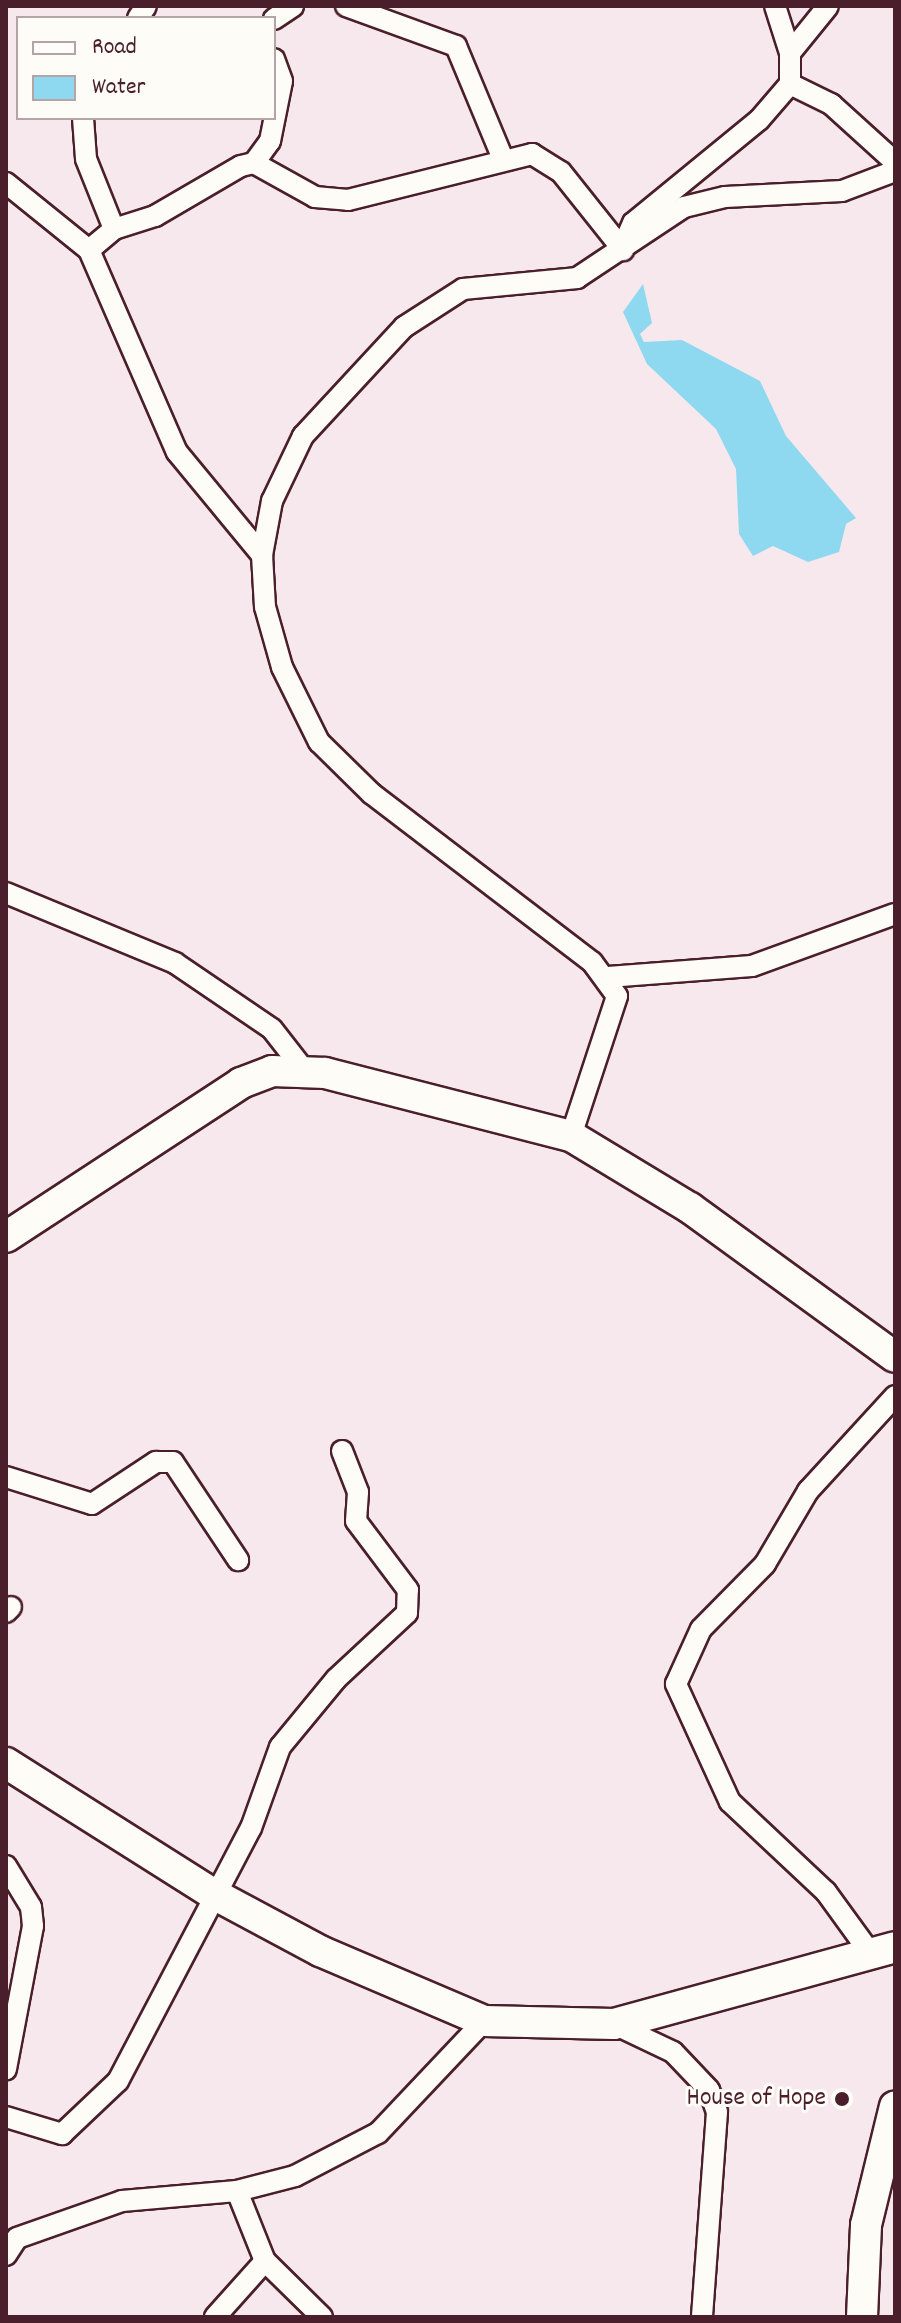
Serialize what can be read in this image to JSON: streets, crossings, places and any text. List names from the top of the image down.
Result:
{
  "places": ["House of Hope"],
  "legend": ["Road", "Water"]
}
